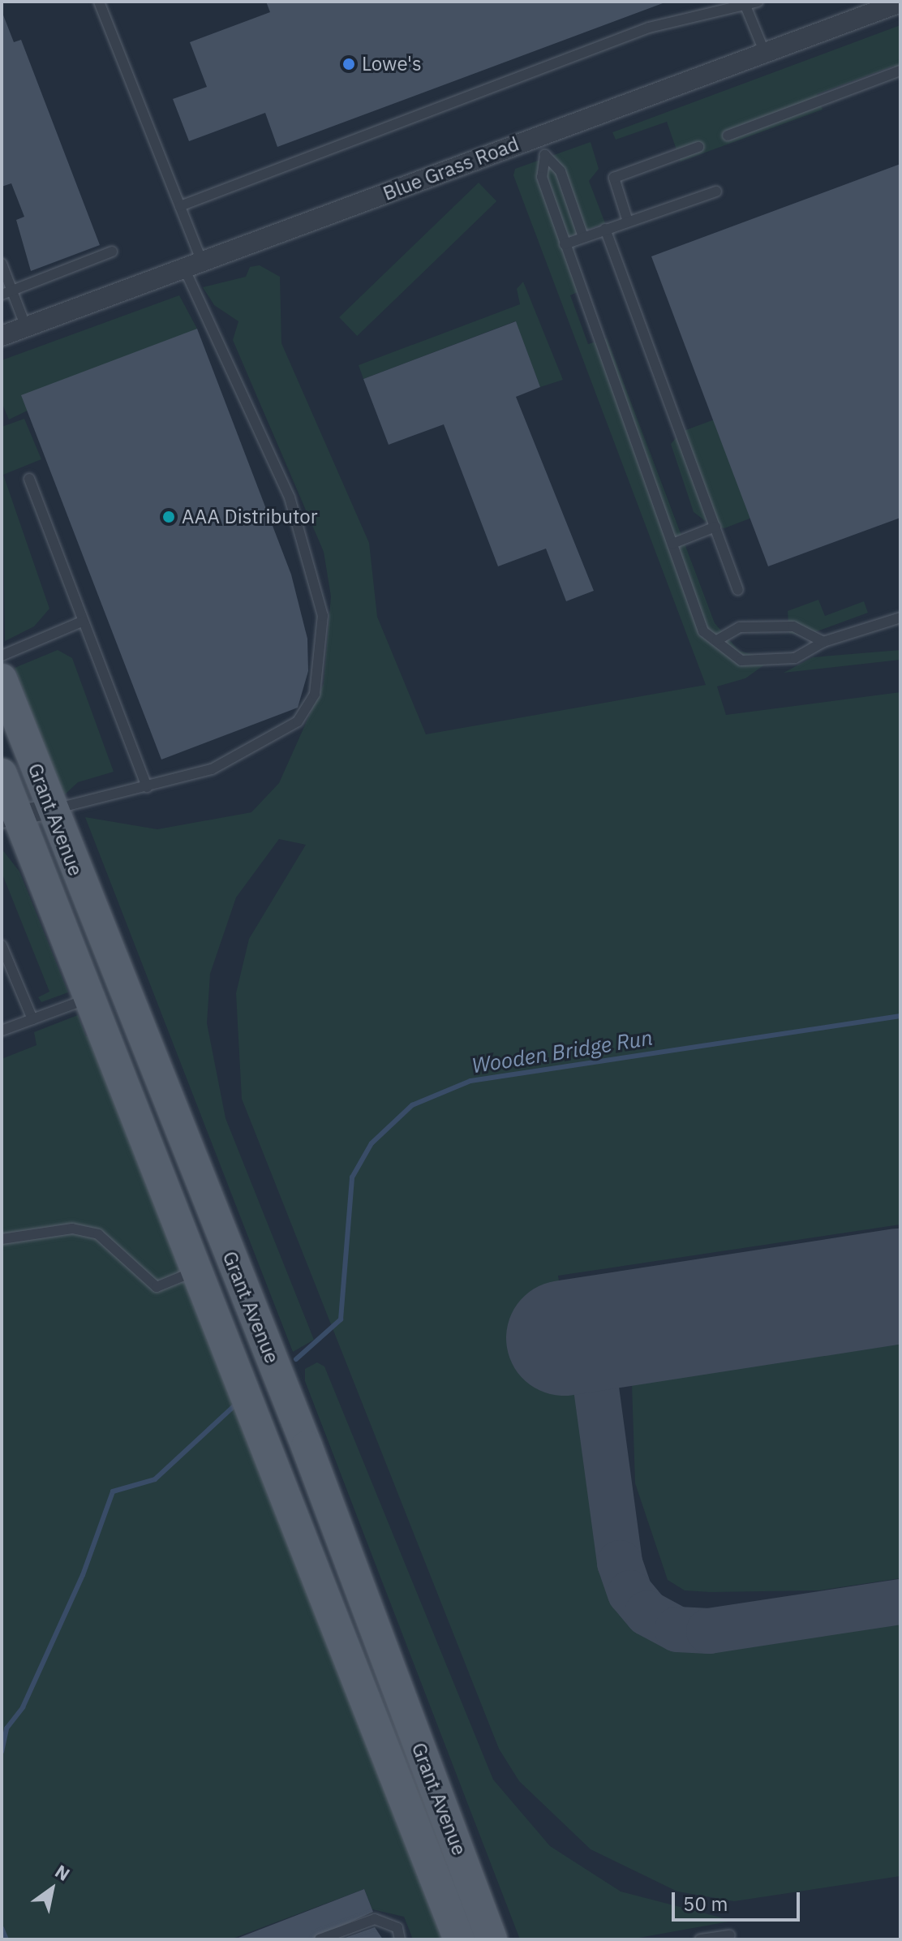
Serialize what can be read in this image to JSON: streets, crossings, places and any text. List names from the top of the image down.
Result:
{
  "streets": {
    "main road": ["Grant Avenue"],
    "street": ["Blue Grass Road"]
  },
  "water": ["Wooden Bridge Run"],
  "places": ["Lowe's", "AAA Distributor"],
  "scale_bar": "50 m",
  "north": "top right"
}
